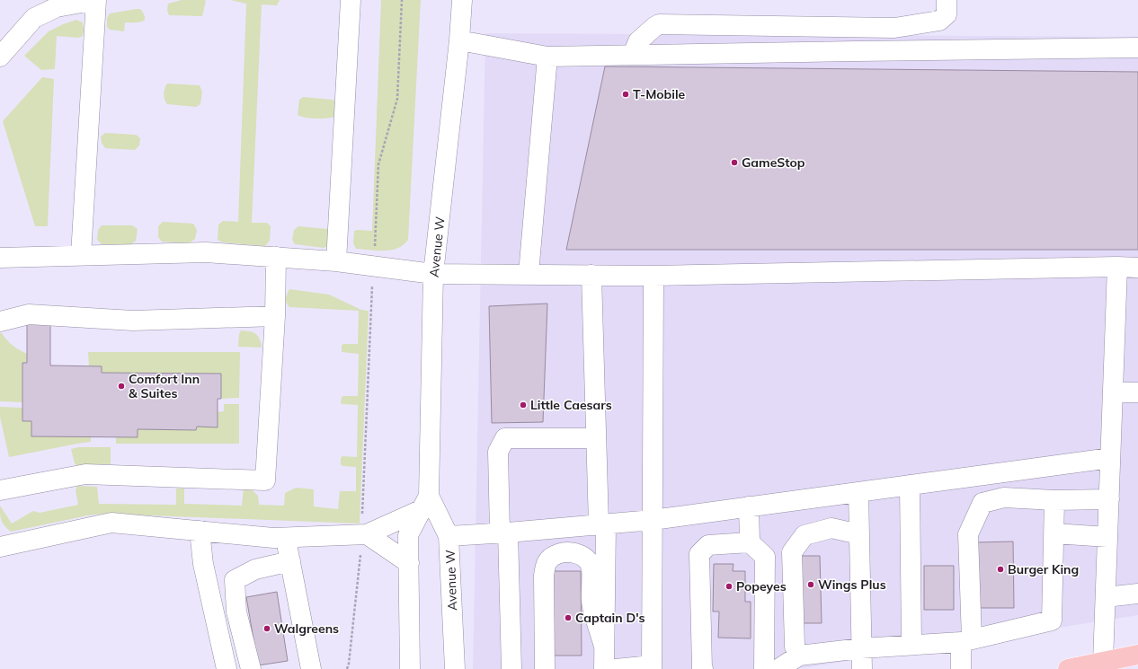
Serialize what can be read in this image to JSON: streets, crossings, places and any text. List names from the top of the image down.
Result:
{
  "streets": {
    "street": ["Avenue W"]
  },
  "places": [
    "T-Mobile",
    "GameStop",
    "Comfort Inn & Suites",
    "Little Caesars",
    "Burger King",
    "Wings Plus",
    "Popeyes",
    "Captain D's",
    "Walgreens"
  ]
}
